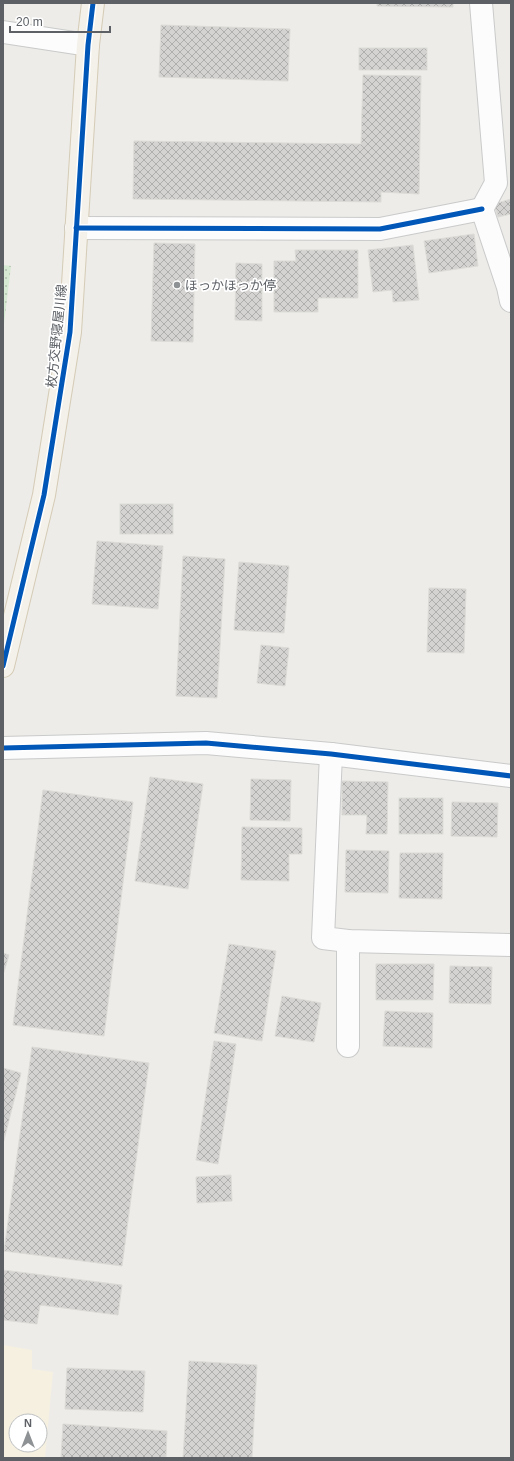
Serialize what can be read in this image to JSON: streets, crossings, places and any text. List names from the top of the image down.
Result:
{
  "streets": {
    "main road": ["枚方交野寝屋川線"]
  },
  "places": ["ほっかほっか停"],
  "scale_bar": "20 m",
  "north": "top"
}
